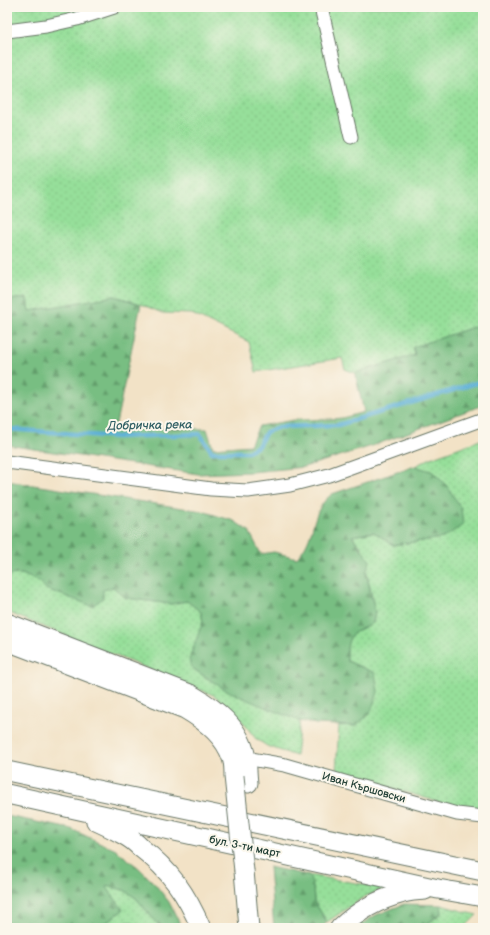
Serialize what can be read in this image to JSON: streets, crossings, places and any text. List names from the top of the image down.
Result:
{
  "streets": {
    "main road": ["бул. 3-ти март"],
    "street": ["Иван Кършовски"]
  },
  "water": ["Добричка река"]
}
